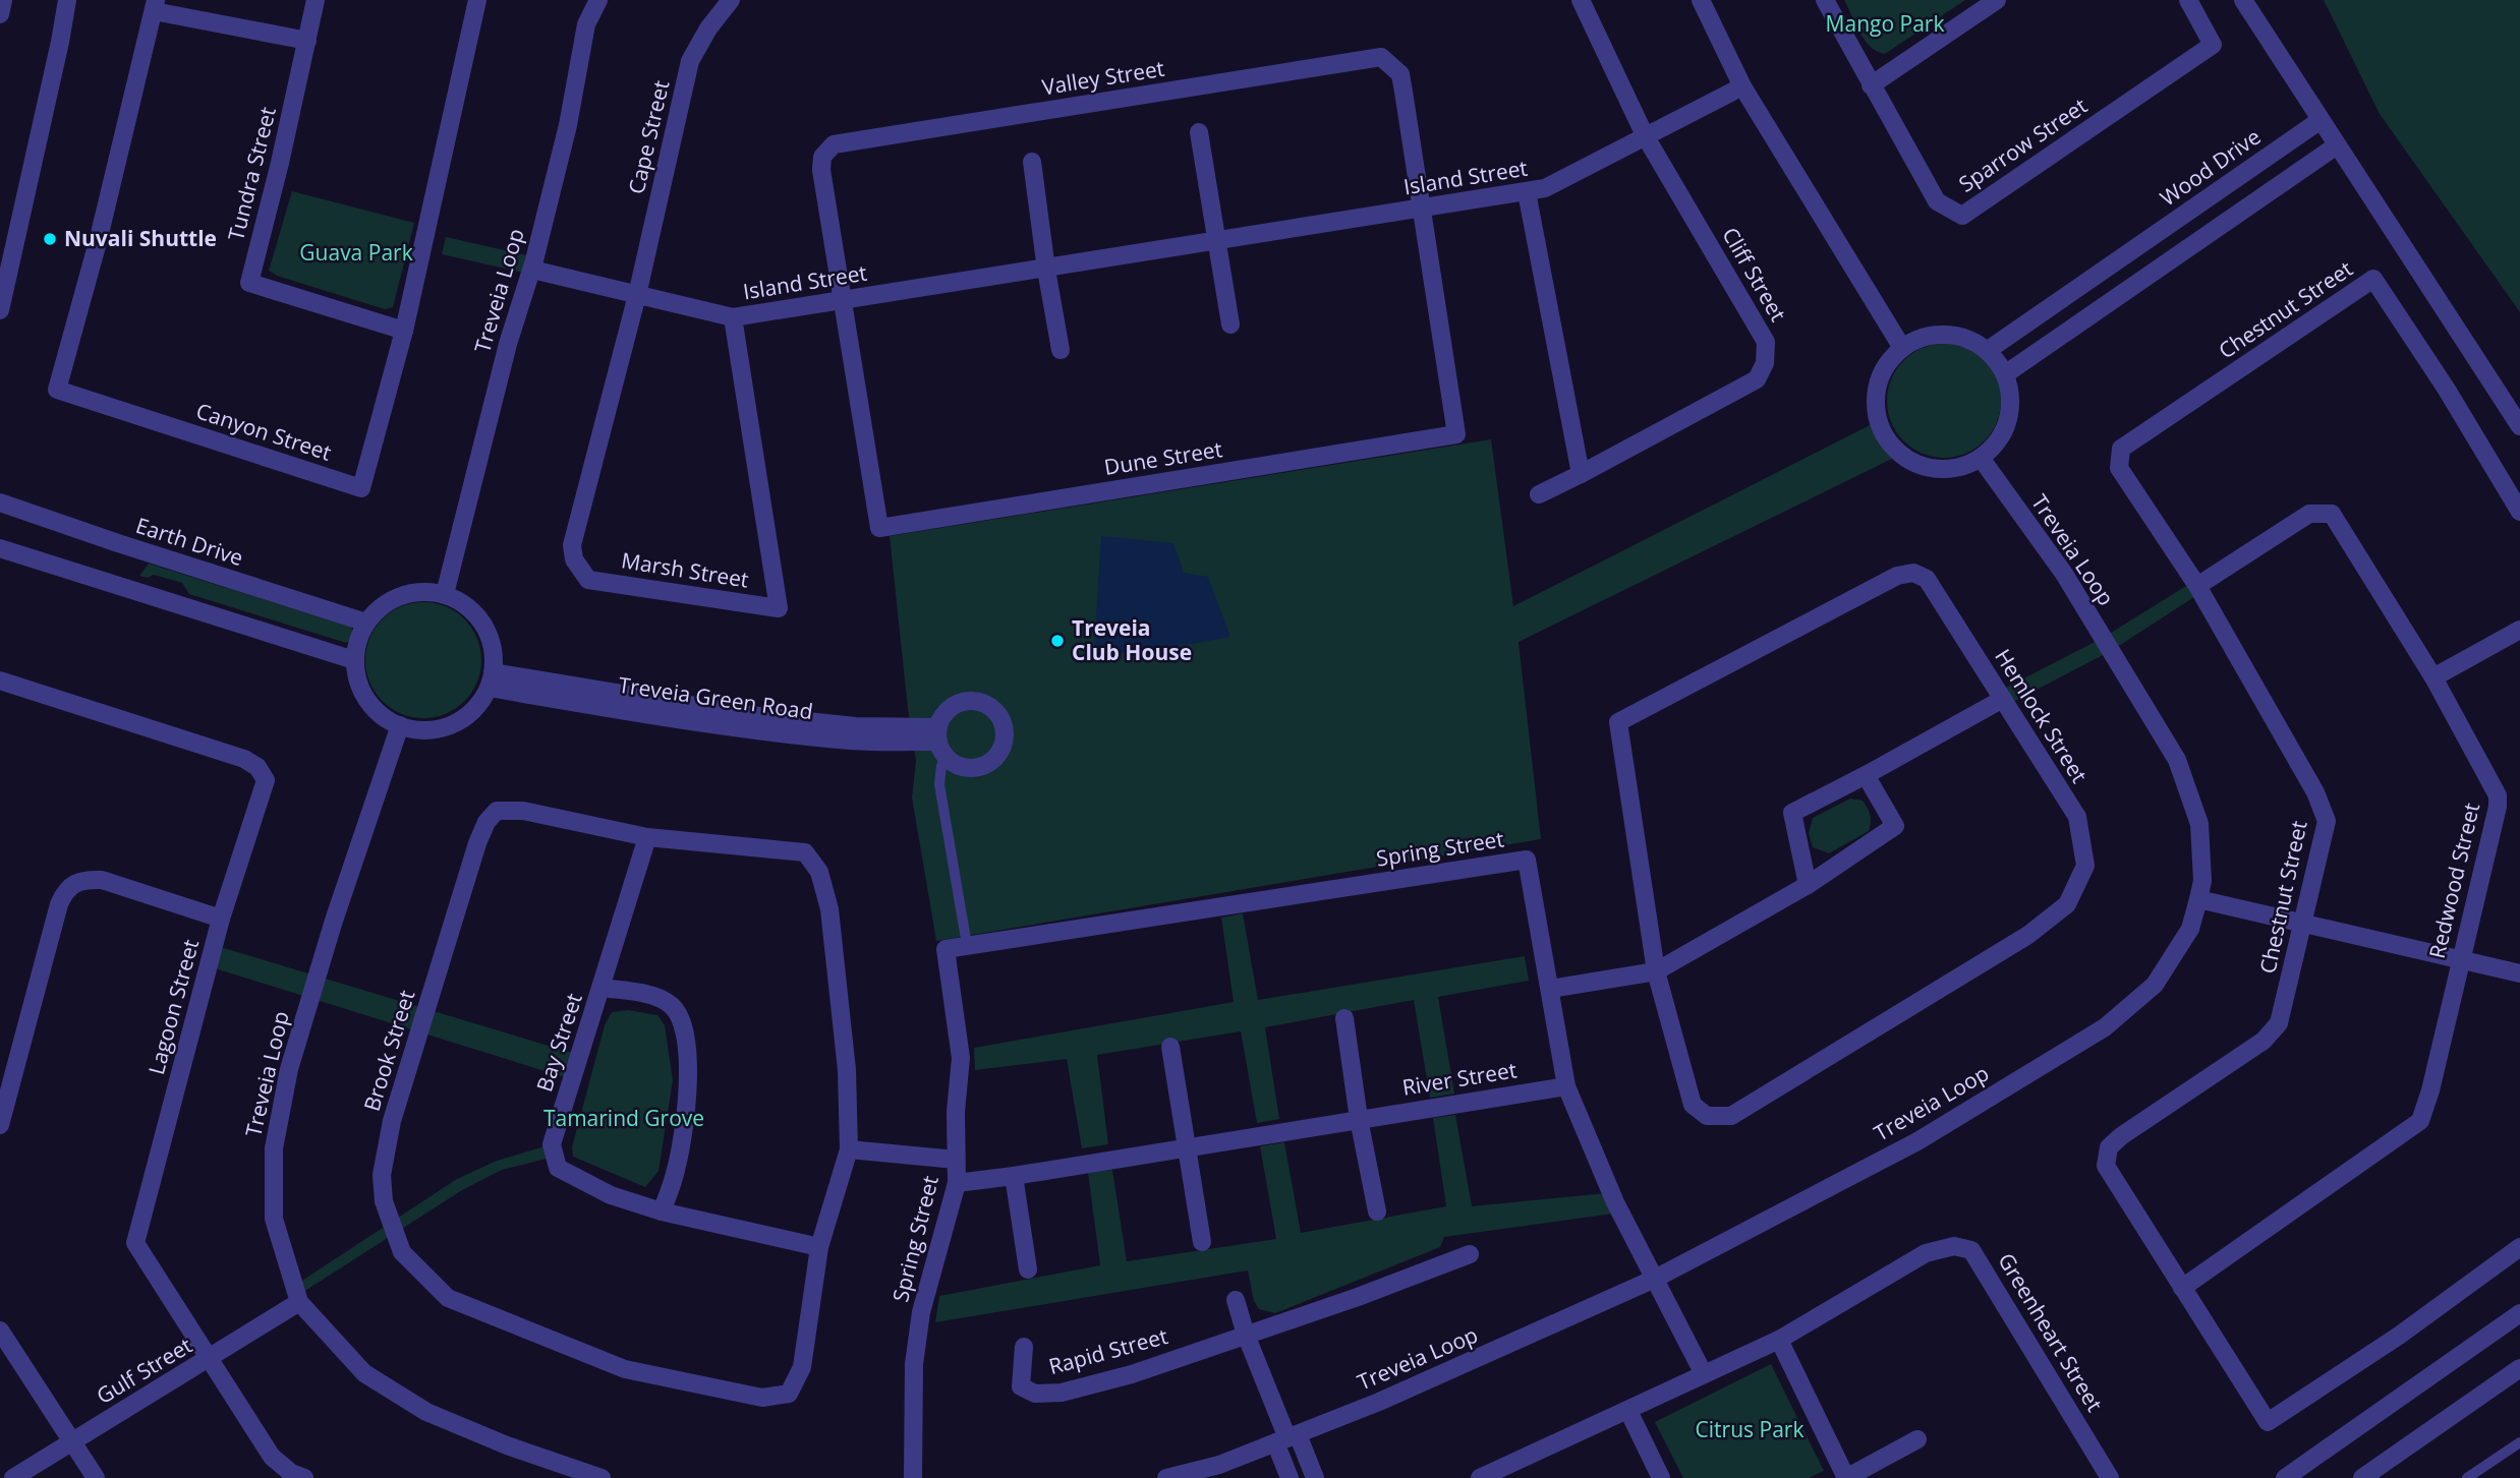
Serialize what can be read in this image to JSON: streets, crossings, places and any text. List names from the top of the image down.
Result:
{
  "streets": {
    "street": [
      "Valley Street",
      "Cape Street",
      "Sparrow Street",
      "Wood Drive",
      "Tundra Street",
      "Island Street",
      "Cliff Street",
      "Treveia Loop",
      "Chestnut Street",
      "Canyon Street",
      "Dune Street",
      "Earth Drive",
      "Marsh Street",
      "Treveia Green Road",
      "Hemlock Street",
      "Spring Street",
      "Redwood Street",
      "Lagoon Street",
      "Bay Street",
      "Brook Street",
      "River Street",
      "Greenheart Street",
      "Rapid Street",
      "Gulf Street"
    ]
  },
  "crossings": [
    ["Valley Street", "Island Street"],
    ["Valley Street", "Dune Street"],
    ["Cape Street", "Island Street"],
    ["Cape Street", "Marsh Street"],
    ["Wood Drive", "Treveia Loop"],
    ["Tundra Street", "Canyon Street"],
    ["Island Street", "Cliff Street"],
    ["Island Street", "Treveia Loop"],
    ["Island Street", "Dune Street"],
    ["Island Street", "Marsh Street"],
    ["Treveia Loop", "Earth Drive"],
    ["Treveia Loop", "Treveia Green Road"],
    ["Treveia Loop", "Spring Street"],
    ["Treveia Loop", "Gulf Street"],
    ["Chestnut Street", "Redwood Street"],
    ["Earth Drive", "Treveia Green Road"],
    ["Treveia Green Road", "Spring Street"],
    ["Spring Street", "River Street"],
    ["Lagoon Street", "Gulf Street"],
    ["Bay Street", "Brook Street"]
  ],
  "parks": [
    "Mango Park",
    "Guava Park",
    "Tamarind Grove",
    "Citrus Park"
  ],
  "places": ["Nuvali Shuttle", "Treveia Club House"]
}
